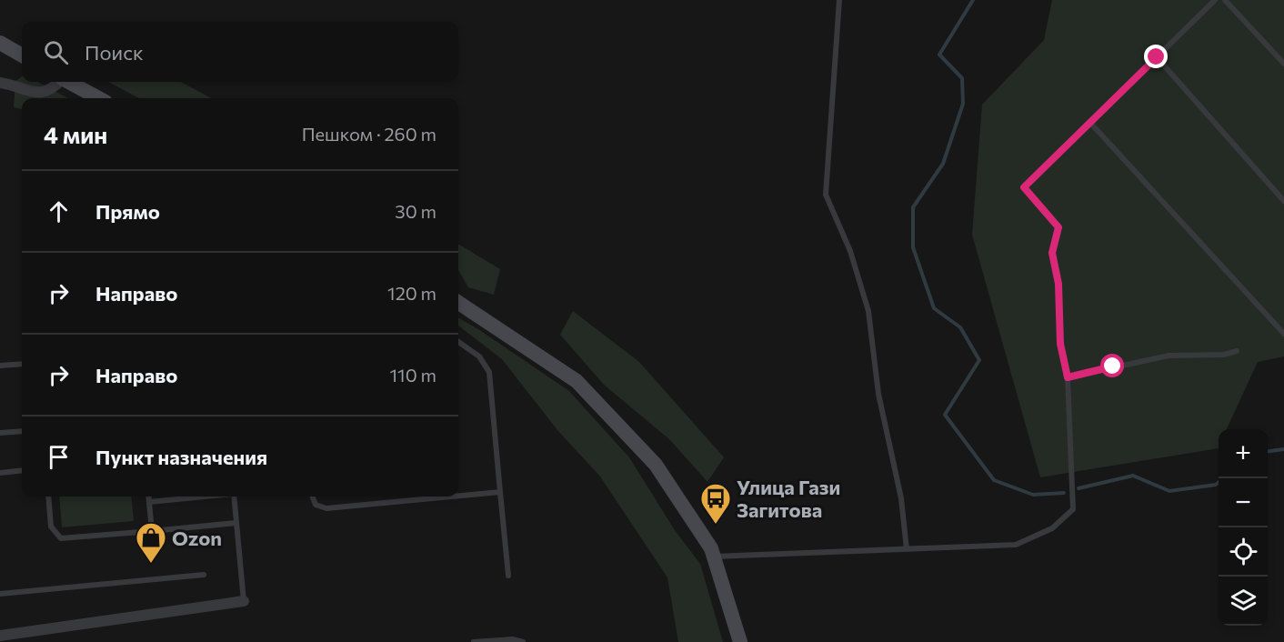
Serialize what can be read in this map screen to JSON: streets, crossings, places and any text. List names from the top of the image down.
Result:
{
  "places": {
    "bus stop": ["Улица Гази Загитова"],
    "shop": ["Ozon"]
  },
  "page": {
    "search": "Поиск",
    "heading": ["4 мин", "Пешком · 260 m"],
    "list": [
      ["Прямо", "30 m"],
      ["Направо", "120 m"],
      ["Направо", "110 m"],
      "Пункт назначения"
    ],
    "map_buttons": ["+", "−"]
  }
}
